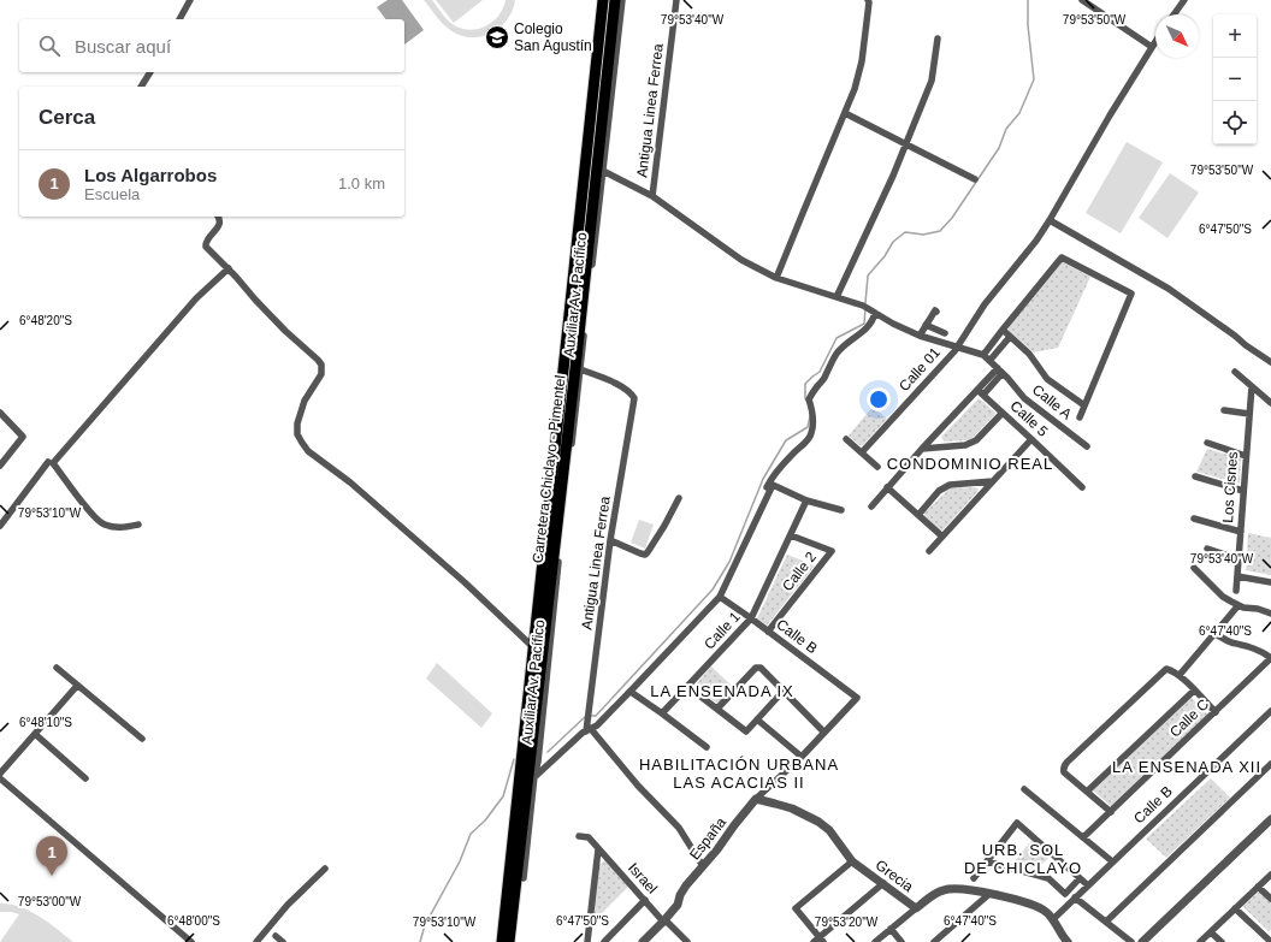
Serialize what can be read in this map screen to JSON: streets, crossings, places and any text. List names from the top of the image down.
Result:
{
  "streets": {
    "main road": ["Carretera Chiclayo - Pimentel"],
    "street": [
      "Antigua Linea Ferrea",
      "Auxiliar Av. Pacífico",
      "Calle 01",
      "Calle A",
      "Calle 5",
      "Los Cisnes",
      "Calle 2",
      "Calle 1",
      "Calle B",
      "Calle C",
      "España",
      "Grecia",
      "Israel"
    ]
  },
  "crossings": [
    ["Antigua Linea Ferrea", "Auxiliar Av. Pacífico"],
    ["Antigua Linea Ferrea", "Carretera Chiclayo - Pimentel"],
    ["Auxiliar Av. Pacífico", "Carretera Chiclayo - Pimentel"],
    ["Calle 2", "Calle 1"],
    ["Calle 2", "Calle B"],
    ["Calle 1", "Calle B"],
    ["Calle B", "España"],
    ["Calle B", "Grecia"],
    ["España", "Israel"]
  ],
  "districts": [
    "CONDOMINIO REAL",
    "LA ENSENADA IX",
    "HABILITACIÓN URBANA LAS ACACIAS II",
    "LA ENSENADA XII",
    "URB. SOL DE CHICLAYO"
  ],
  "places": {
    "school or university": ["Colegio San Agustín"]
  },
  "north": "bottom right",
  "page": {
    "map_buttons": ["+", "−"],
    "search": "Buscar aquí",
    "heading": "Cerca",
    "list": [
      {
        "mark": "1",
        "name": "Los Algarrobos",
        "note": "Escuela",
        "value": "1.0 km"
      }
    ],
    "pins": "1"
  },
  "coordinates": [
    "79°53'50\"W",
    "79°53'40\"W",
    "6°47'50\"S",
    "6°48'20\"S",
    "79°53'10\"W",
    "6°47'40\"S",
    "6°48'10\"S",
    "79°53'00\"W",
    "6°48'00\"S",
    "79°53'20\"W"
  ]
}
